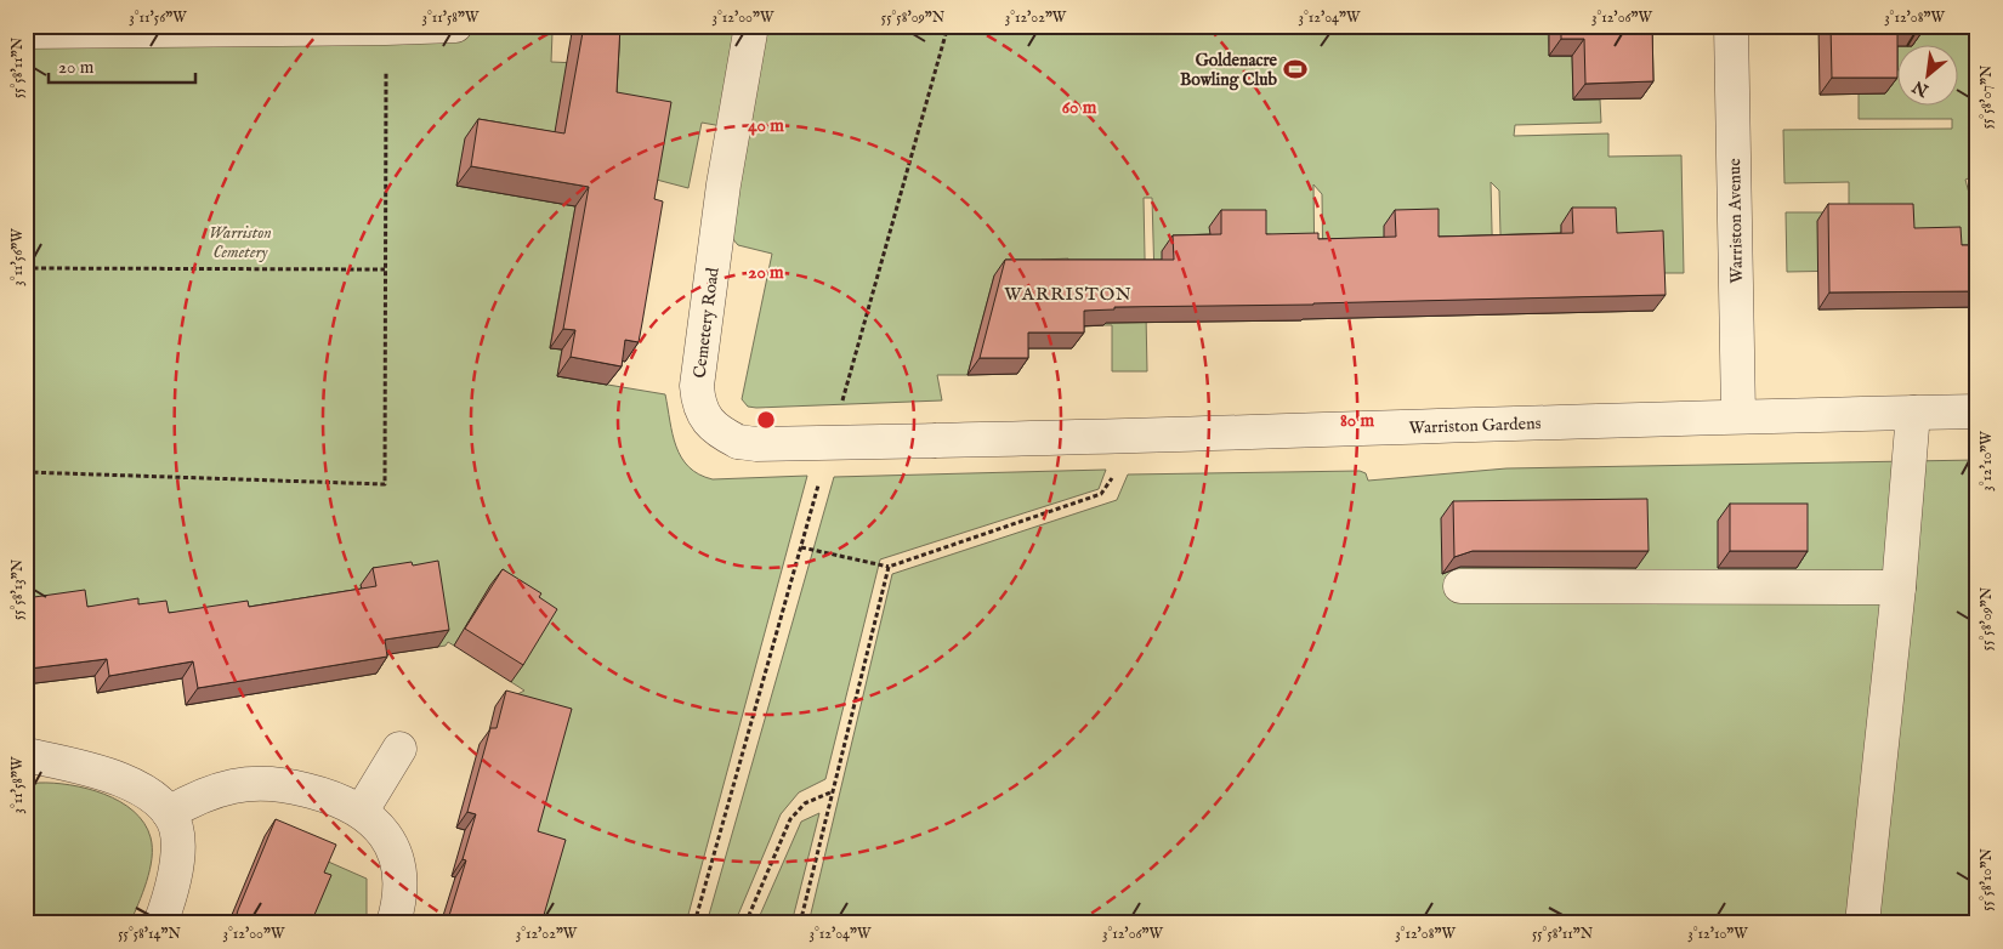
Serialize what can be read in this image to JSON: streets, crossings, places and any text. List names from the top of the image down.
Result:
{
  "streets": {
    "street": ["Warriston Avenue", "Cemetery Road", "Warriston Gardens"]
  },
  "crossings": [
    ["Warriston Avenue", "Warriston Gardens"],
    ["Cemetery Road", "Warriston Gardens"]
  ],
  "districts": ["WARRISTON"],
  "parks": ["Warriston Cemetery"],
  "places": {
    "sports": ["Goldenacre Bowling Club"]
  },
  "scale_bar": "20 m",
  "north": "bottom left",
  "coordinates": [
    "3°11'56\"W",
    "3°11'58\"W",
    "3°12'00\"W",
    "55°58'09\"N",
    "3°12'02\"W",
    "3°12'04\"W",
    "3°12'06\"W",
    "3°12'08\"W",
    "55°58'11\"N",
    "55°58'07\"N",
    "3°12'10\"W",
    "55°58'13\"N",
    "55°58'10\"N",
    "55°58'14\"N"
  ],
  "rings": [
    "60 m",
    "40 m",
    "20 m",
    "80 m"
  ]
}
